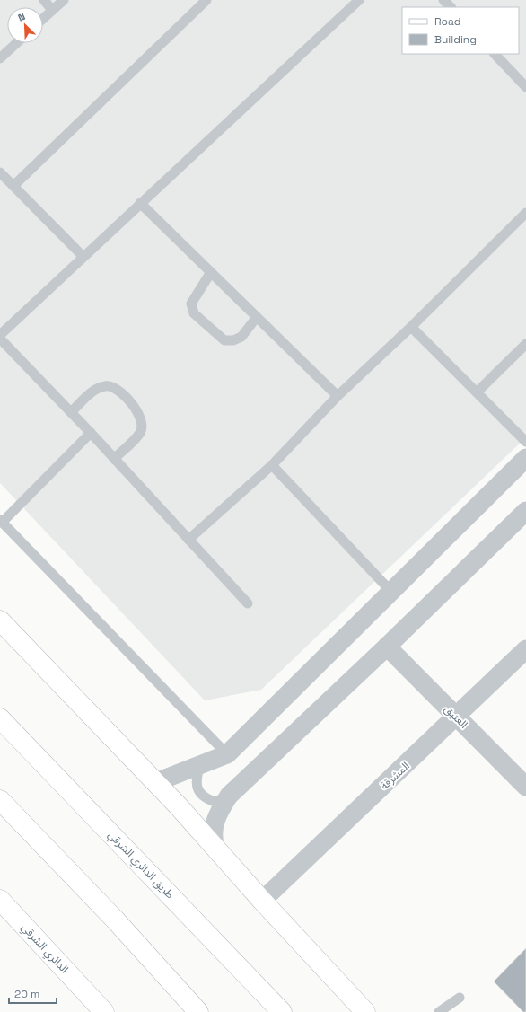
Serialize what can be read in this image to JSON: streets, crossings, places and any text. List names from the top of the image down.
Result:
{
  "streets": {
    "main road": ["طريق الدائري الشرقي", "الدائري الشرقي"],
    "street": ["العتيق", "المشرقة"]
  },
  "crossings": [
    ["العتيق", "المشرقة"]
  ],
  "legend": ["Road", "Building"],
  "scale_bar": "20 m",
  "north": "top left"
}
